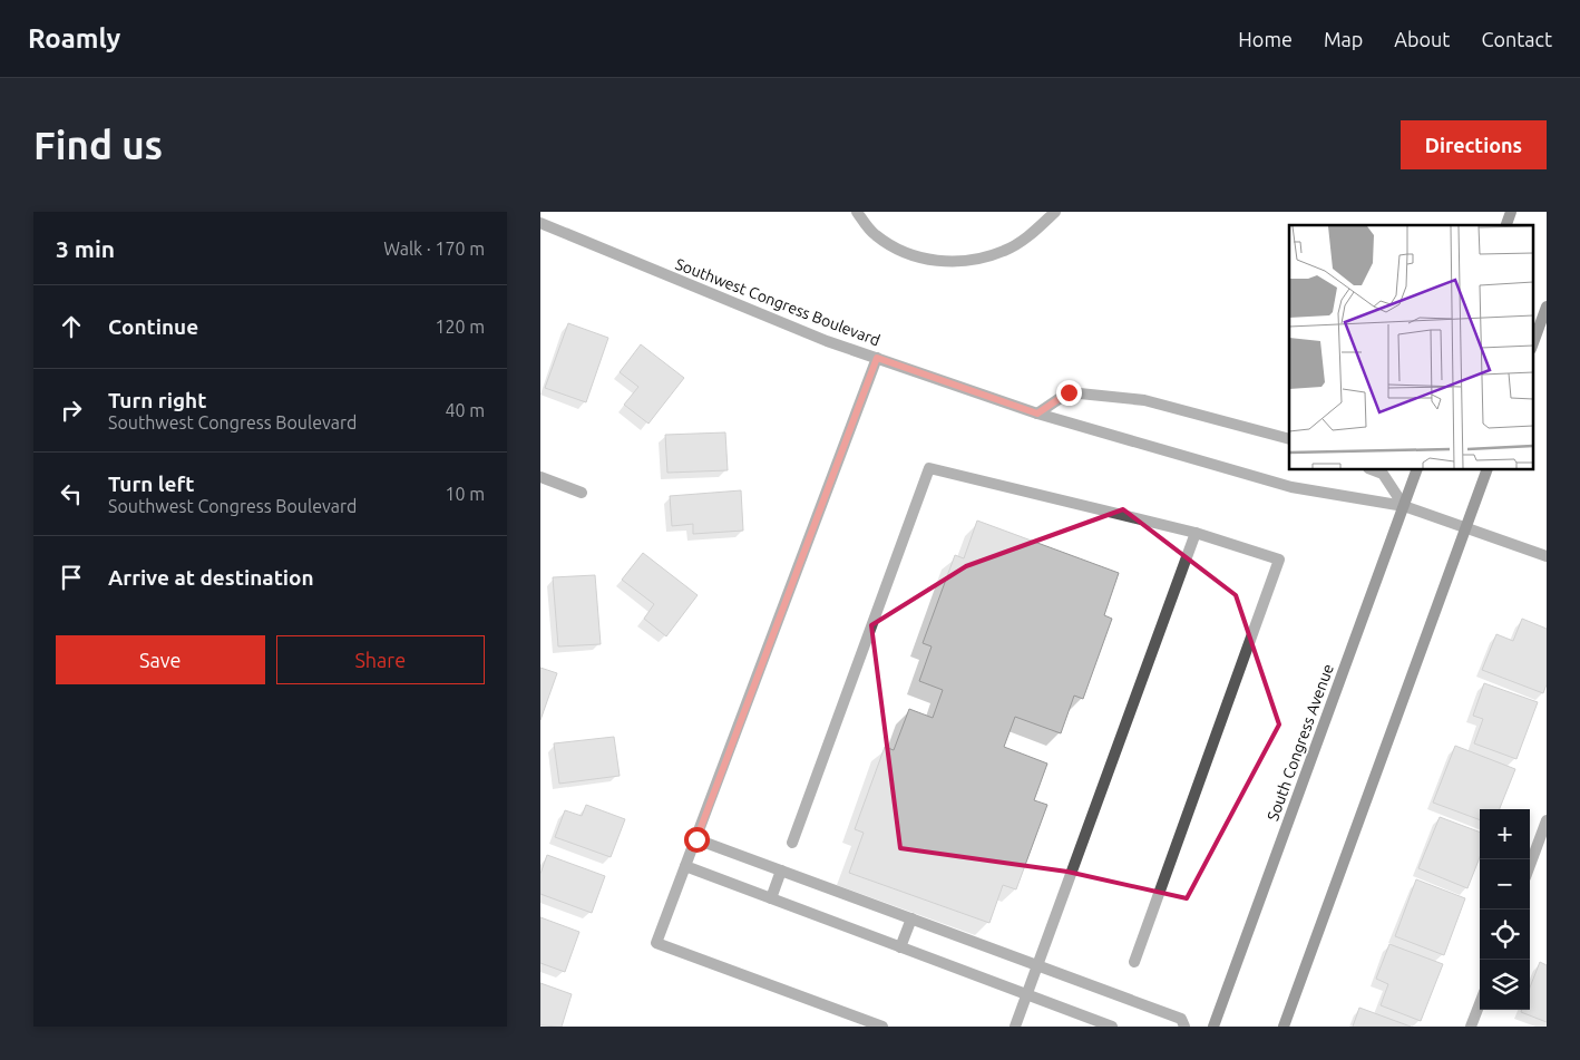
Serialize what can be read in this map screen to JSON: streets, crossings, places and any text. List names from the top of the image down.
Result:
{
  "streets": {
    "main road": ["South Congress Avenue"],
    "street": ["Southwest Congress Boulevard"]
  },
  "crossings": [
    ["Southwest Congress Boulevard", "South Congress Avenue"]
  ],
  "page": {
    "header": "Roamly",
    "nav": [
      "Home",
      "Map",
      "About",
      "Contact"
    ],
    "buttons": [
      "Directions",
      ["Save", "Share"]
    ],
    "title": "Find us",
    "heading": ["3 min", "Walk · 170 m"],
    "list": [
      ["Continue", "120 m"],
      ["Turn right", "Southwest Congress Boulevard", "40 m"],
      ["Turn left", "Southwest Congress Boulevard", "10 m"],
      "Arrive at destination"
    ],
    "map_buttons": ["+", "−"]
  }
}
